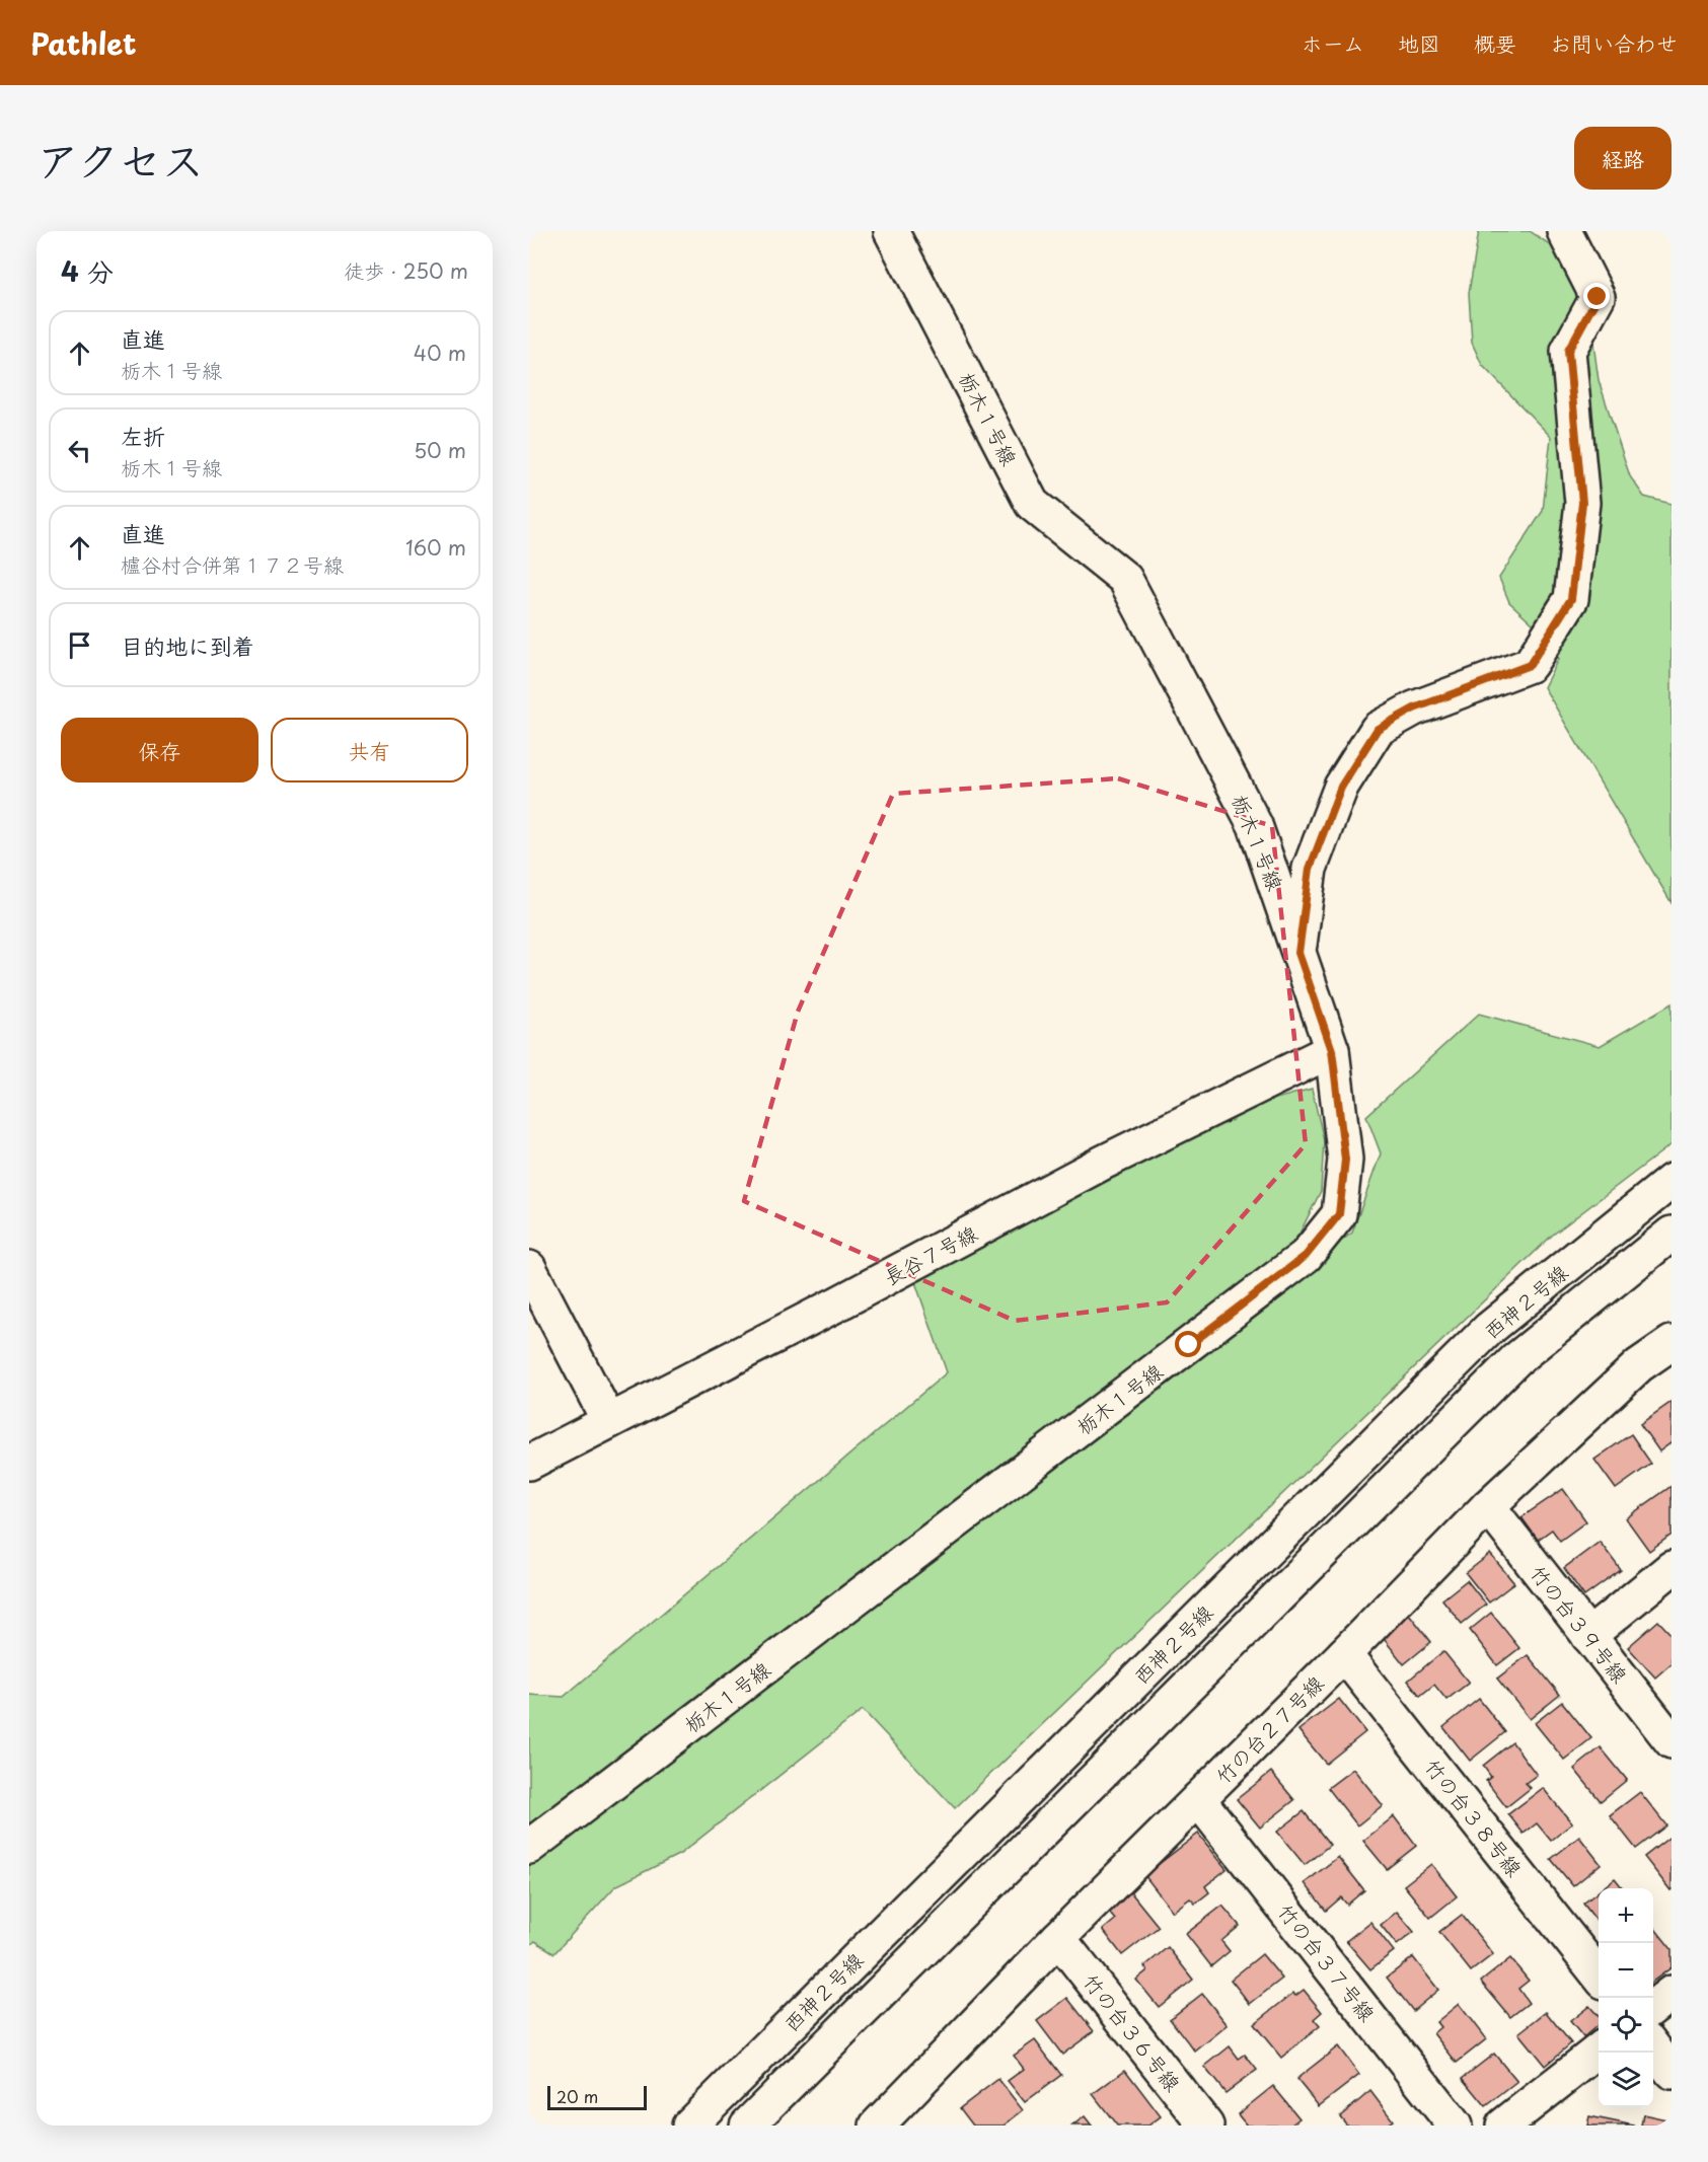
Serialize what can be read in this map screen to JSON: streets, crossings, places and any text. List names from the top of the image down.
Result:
{
  "streets": {
    "street": [
      "栃木１号線",
      "長谷７号線",
      "西神２号線",
      "竹の台３９号線",
      "竹の台２７号線",
      "竹の台３８号線",
      "竹の台３７号線",
      "竹の台３６号線"
    ]
  },
  "crossings": [
    ["栃木１号線", "長谷７号線"],
    ["竹の台３９号線", "竹の台２７号線"],
    ["竹の台２７号線", "竹の台３８号線"],
    ["竹の台２７号線", "竹の台３７号線"],
    ["竹の台２７号線", "竹の台３６号線"]
  ],
  "scale_bar": "20 m",
  "page": {
    "header": "Pathlet",
    "nav": [
      "ホーム",
      "地図",
      "概要",
      "お問い合わせ"
    ],
    "title": "アクセス",
    "buttons": [
      "経路",
      ["保存", "共有"]
    ],
    "heading": ["4 分", "徒歩 · 250 m"],
    "list": [
      ["直進", "栃木１号線", "40 m"],
      ["左折", "栃木１号線", "50 m"],
      ["直進", "櫨谷村合併第１７２号線", "160 m"],
      "目的地に到着"
    ],
    "map_buttons": ["+", "−"],
    "scale": "20 m"
  }
}
